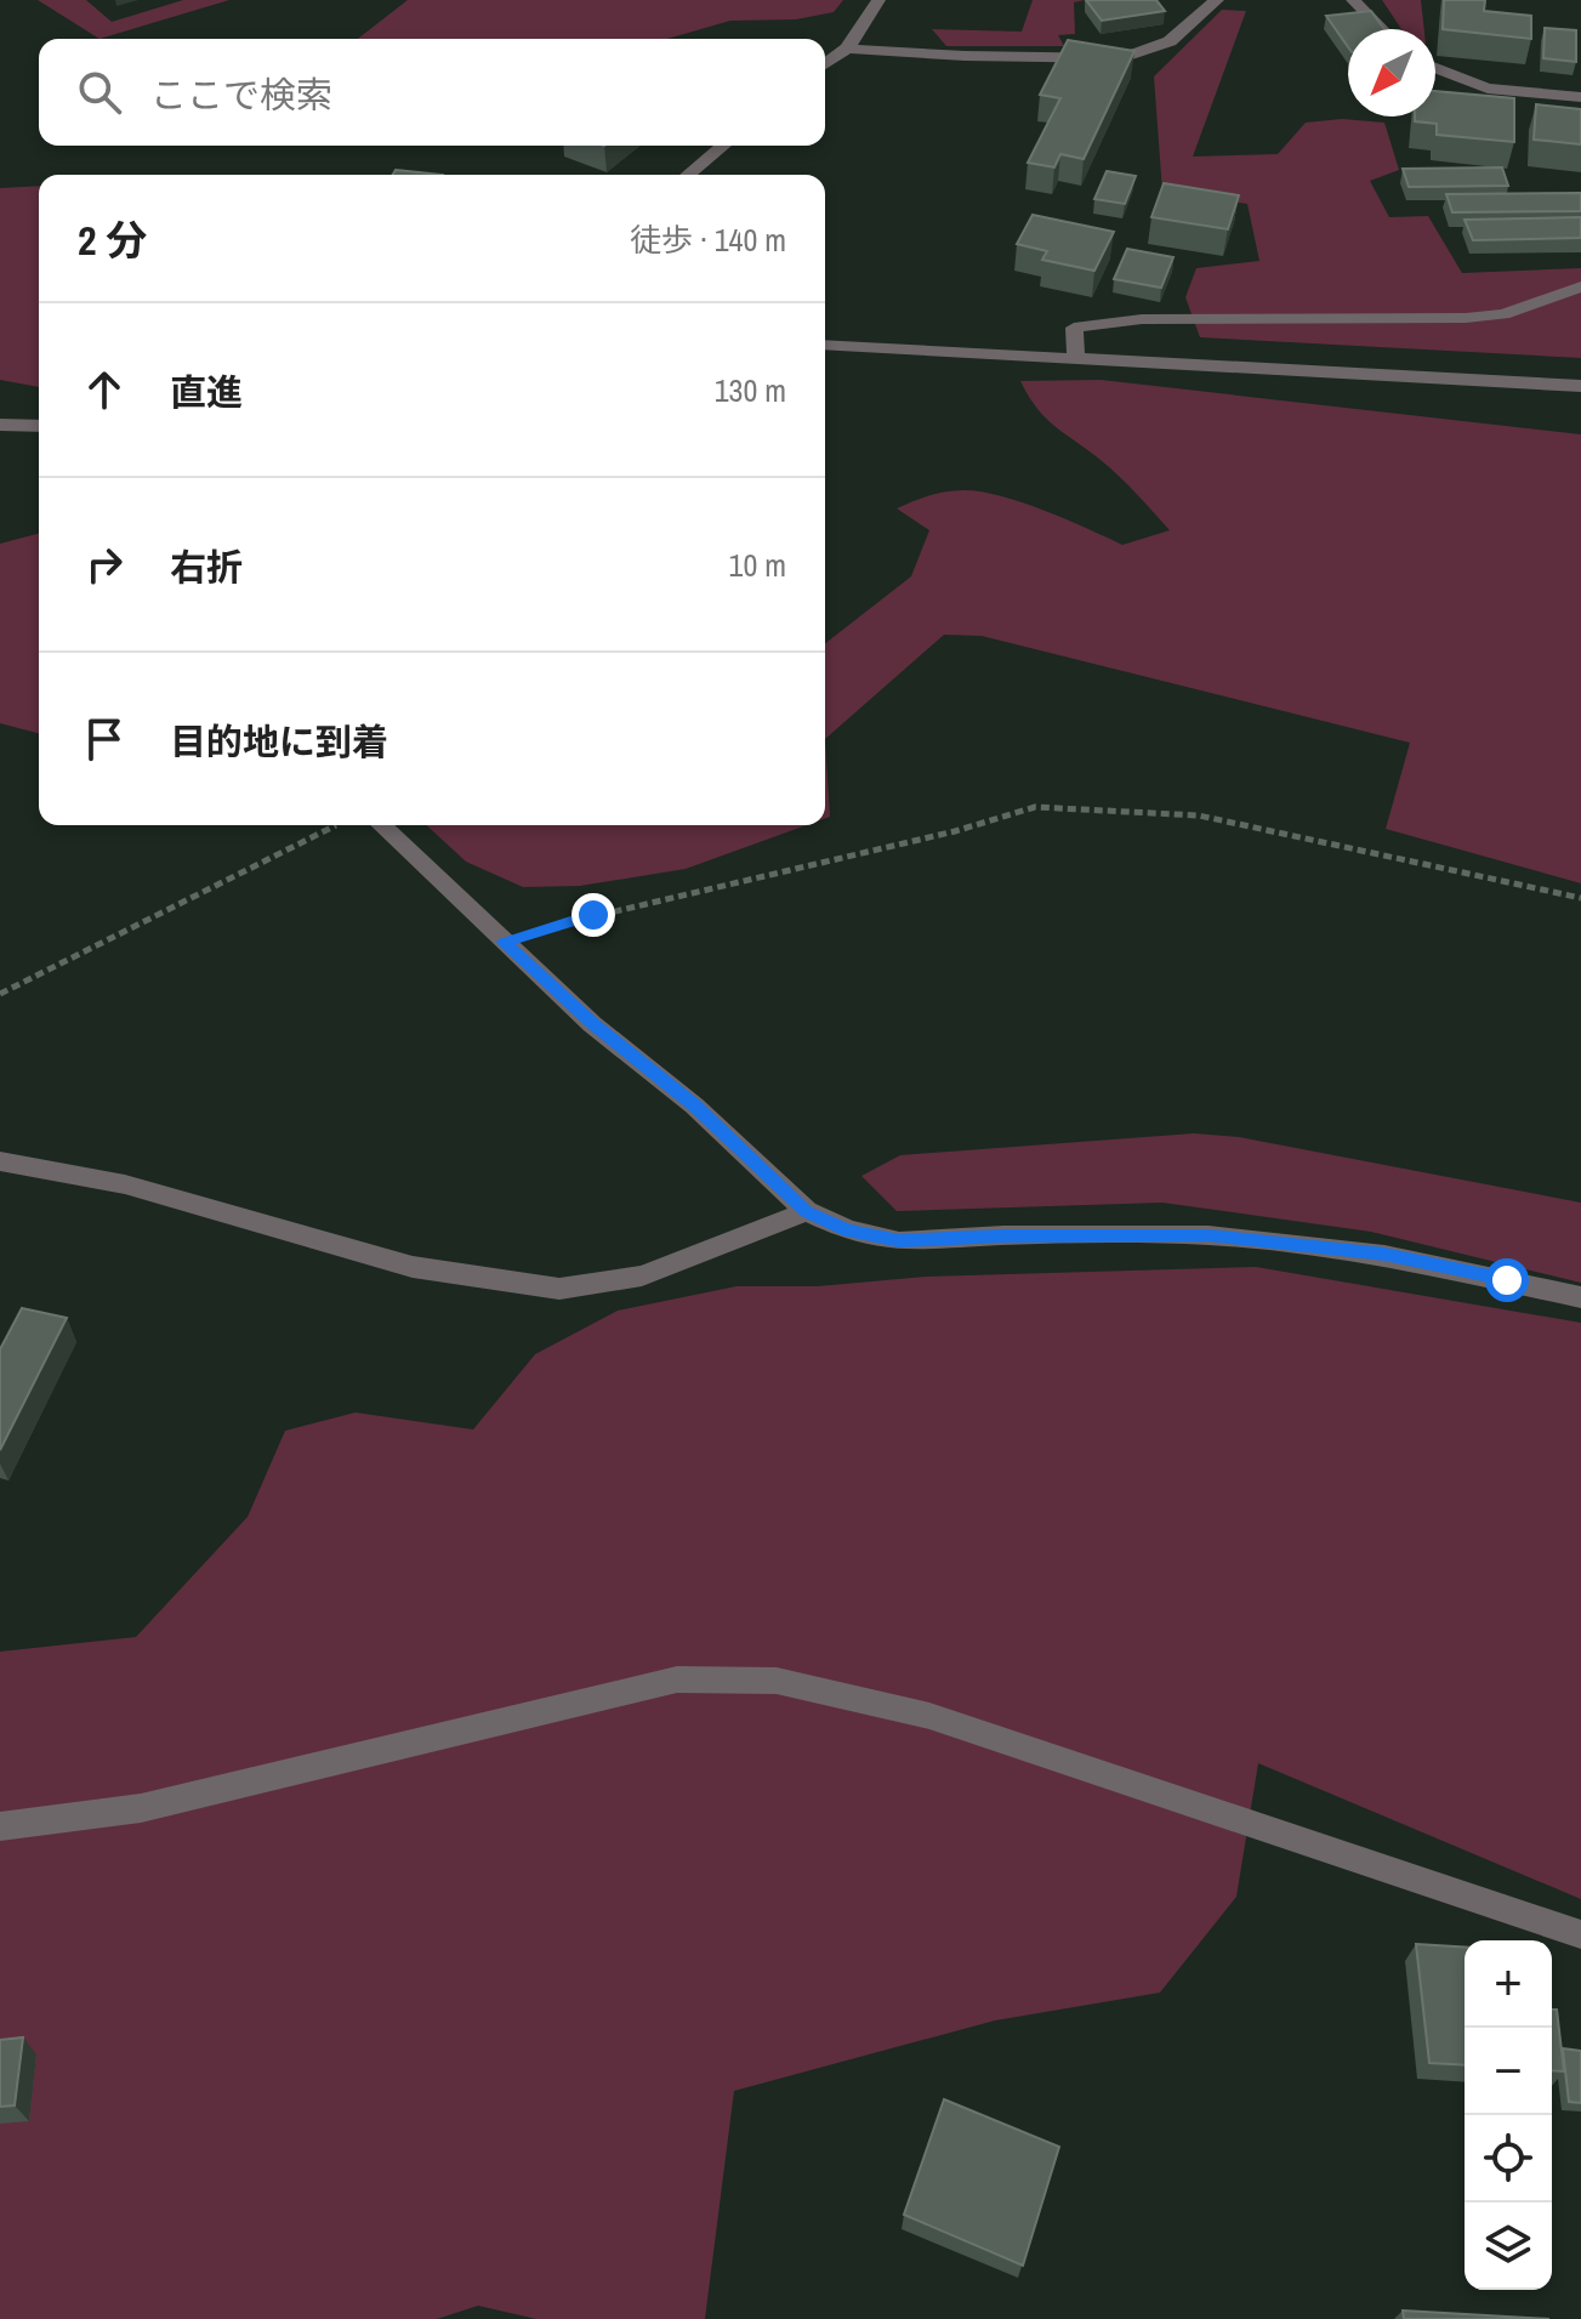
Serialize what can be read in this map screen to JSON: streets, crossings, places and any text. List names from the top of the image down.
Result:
{
  "north": "bottom left",
  "page": {
    "search": "ここで検索",
    "heading": ["2 分", "徒歩 · 140 m"],
    "list": [
      ["直進", "130 m"],
      ["右折", "10 m"],
      "目的地に到着"
    ],
    "map_buttons": ["+", "−"]
  }
}
